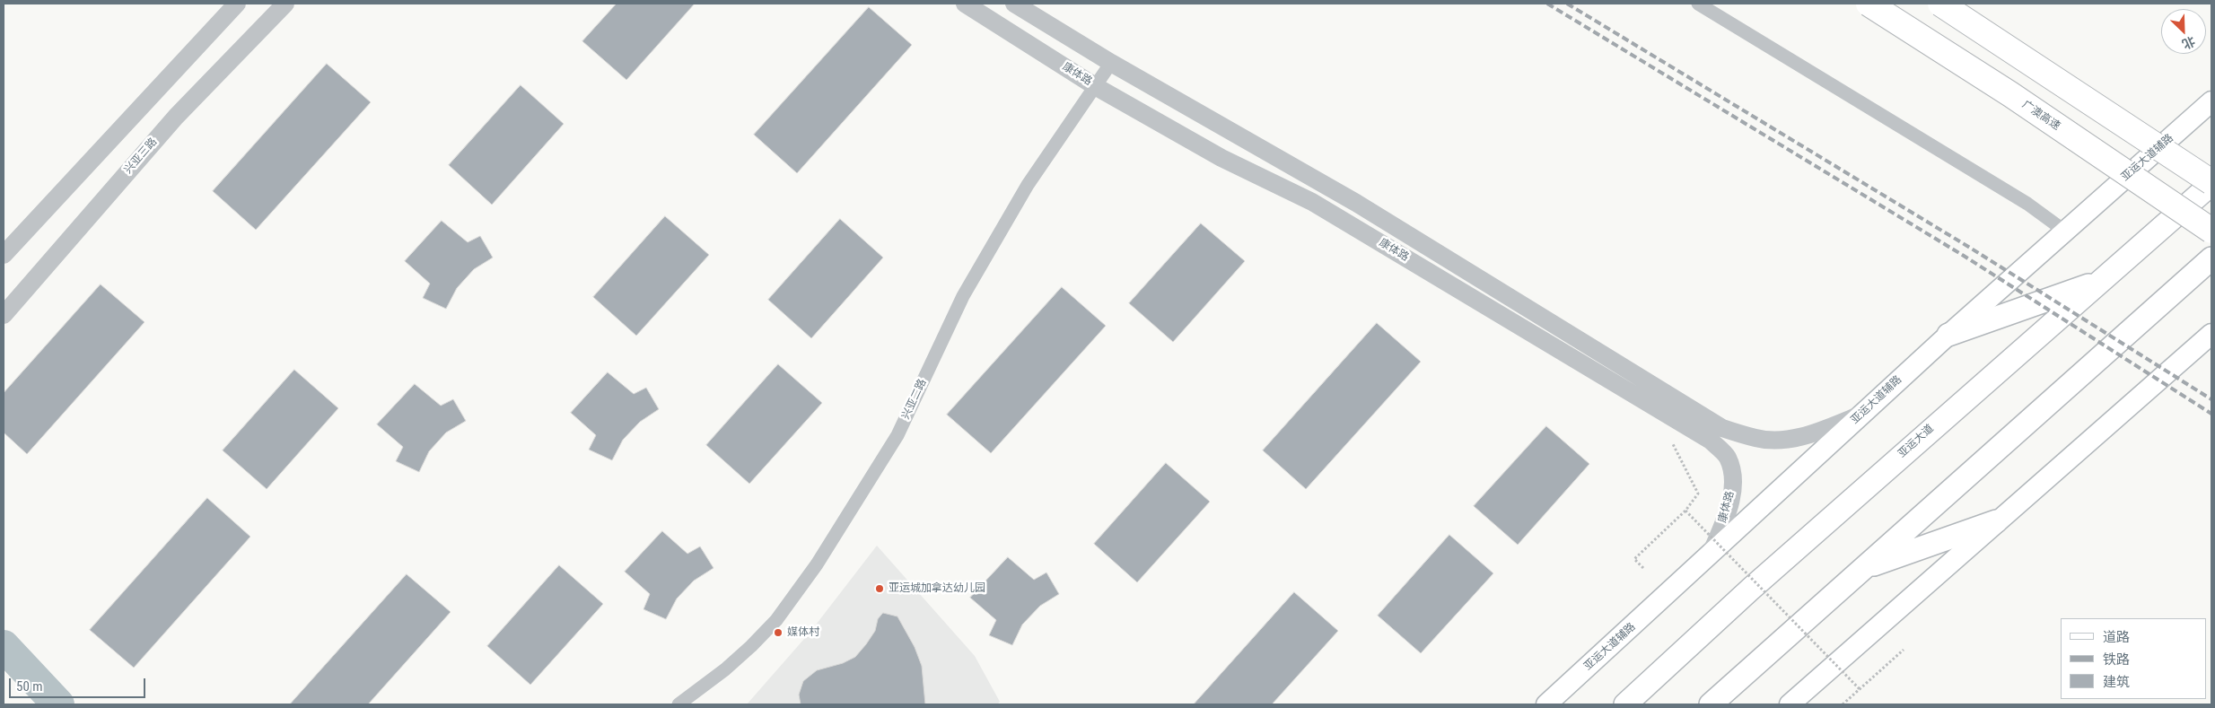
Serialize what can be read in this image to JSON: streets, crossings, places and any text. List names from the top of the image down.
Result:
{
  "streets": {
    "highway": ["广澳高速"],
    "main road": ["亚运大道辅路", "亚运大道"],
    "street": ["康体路", "兴亚三路", "兴亚二路"]
  },
  "crossings": [
    ["康体路", "亚运大道辅路"],
    ["康体路", "兴亚二路"]
  ],
  "places": ["亚运城加拿达幼儿园", "媒体村"],
  "legend": ["道路", "铁路", "建筑"],
  "scale_bar": "50 m",
  "north": "bottom right"
}
